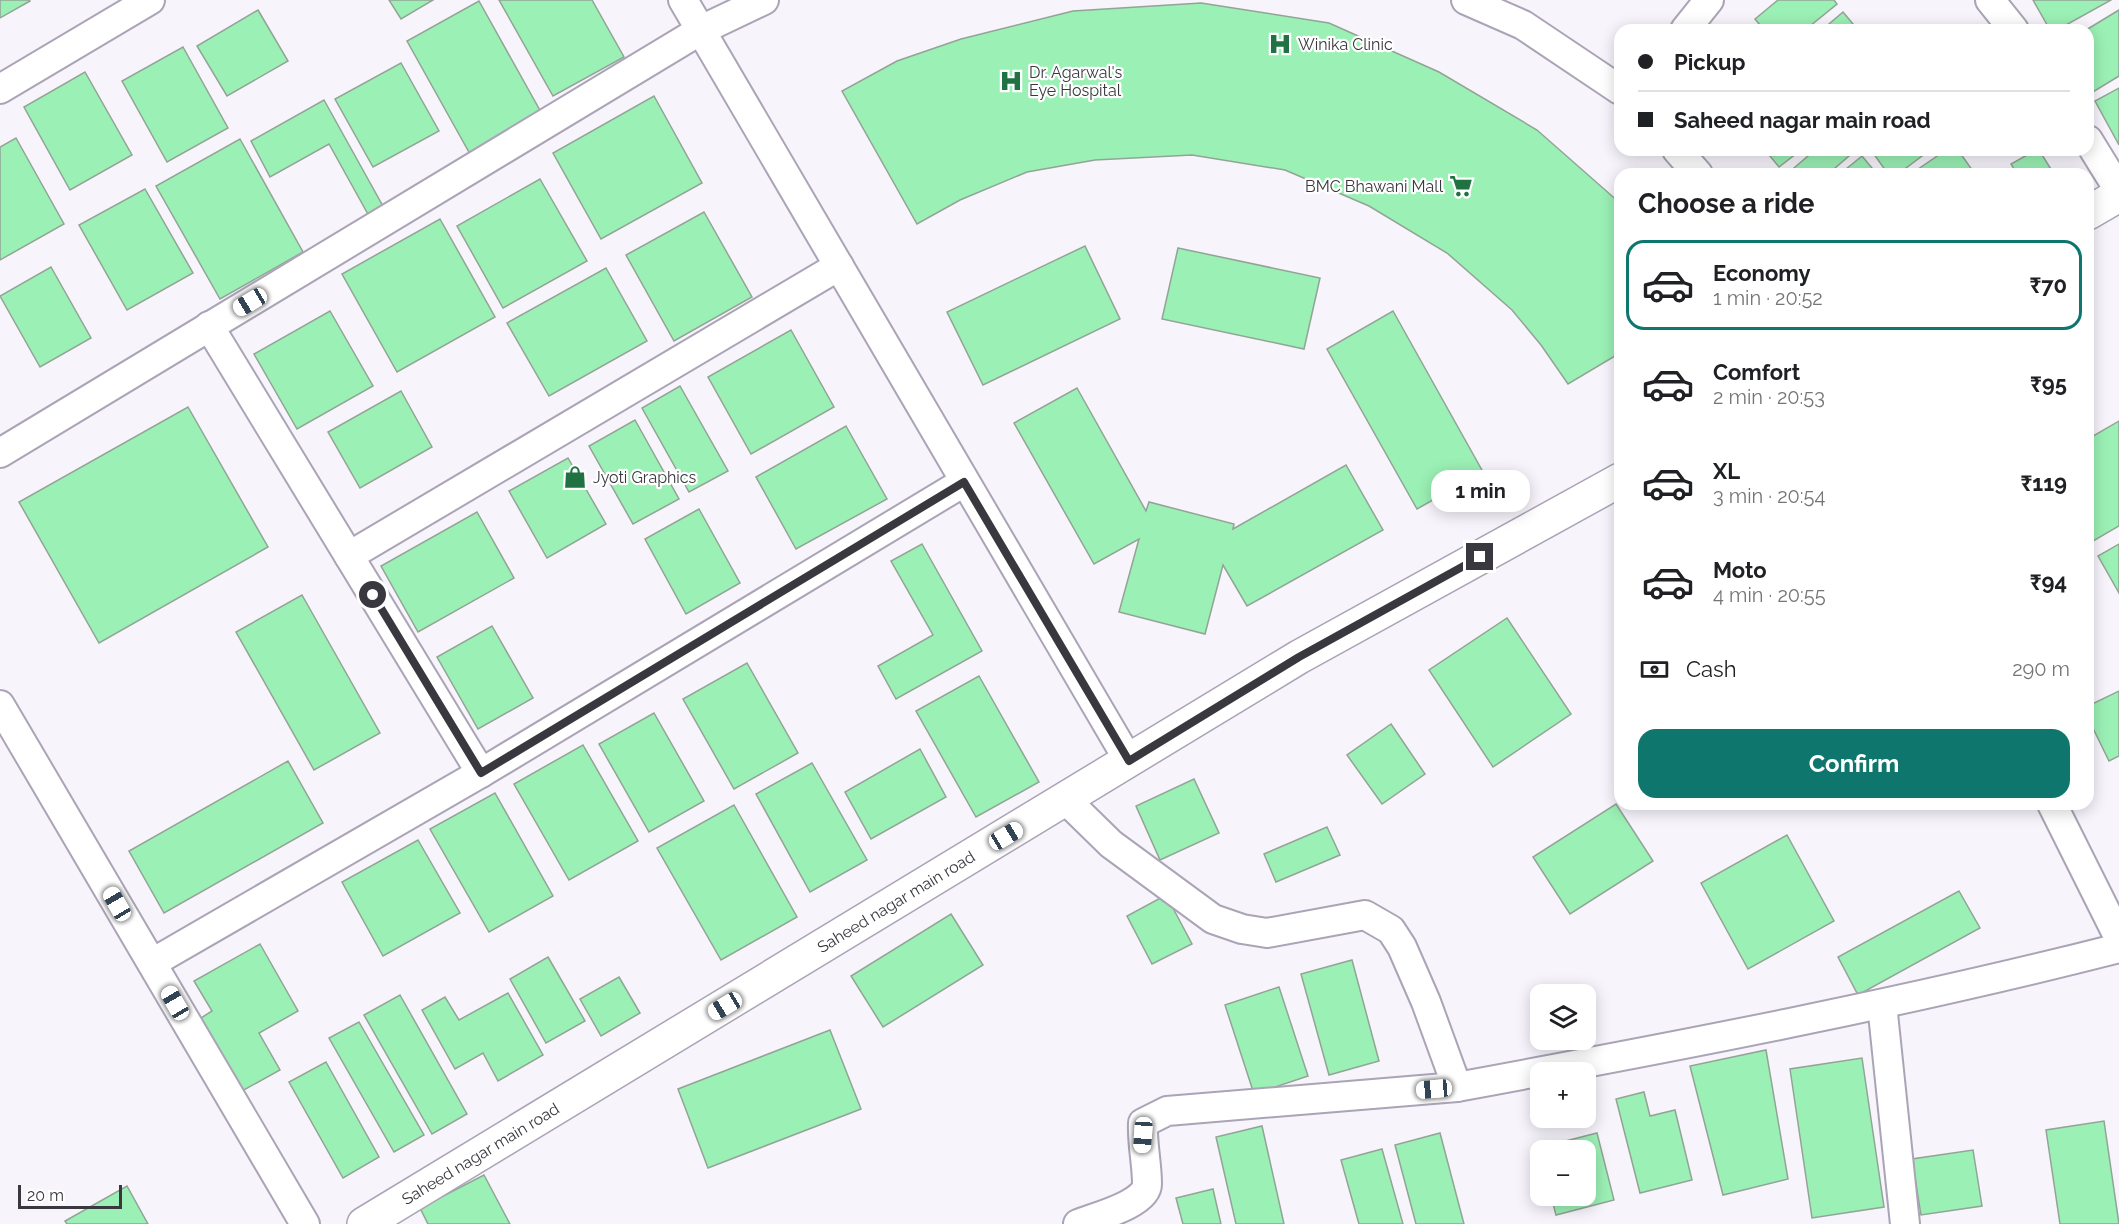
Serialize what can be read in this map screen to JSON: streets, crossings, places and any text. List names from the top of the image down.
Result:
{
  "streets": {
    "street": ["Saheed nagar main road"]
  },
  "places": {
    "hospital": ["Winika Clinic", "Dr. Agarwal's Eye Hospital"],
    "supermarket": ["BMC Bhawani Mall"],
    "shop": ["Jyoti Graphics"]
  },
  "scale_bar": "20 m",
  "page": {
    "banner": ["Pickup", "Saheed nagar main road"],
    "heading": "Choose a ride",
    "list": [
      {
        "name": "Economy",
        "note": "1 min · 20:52",
        "value": "₹70"
      },
      {
        "name": "Comfort",
        "note": "2 min · 20:53",
        "value": "₹95"
      },
      {
        "name": "XL",
        "note": "3 min · 20:54",
        "value": "₹119"
      },
      {
        "name": "Moto",
        "note": "4 min · 20:55",
        "value": "₹94"
      }
    ],
    "bubble": "1 min",
    "pay": ["Cash", "290 m"],
    "buttons": "Confirm",
    "map_buttons": ["+", "−"],
    "scale": "20 m"
  }
}
